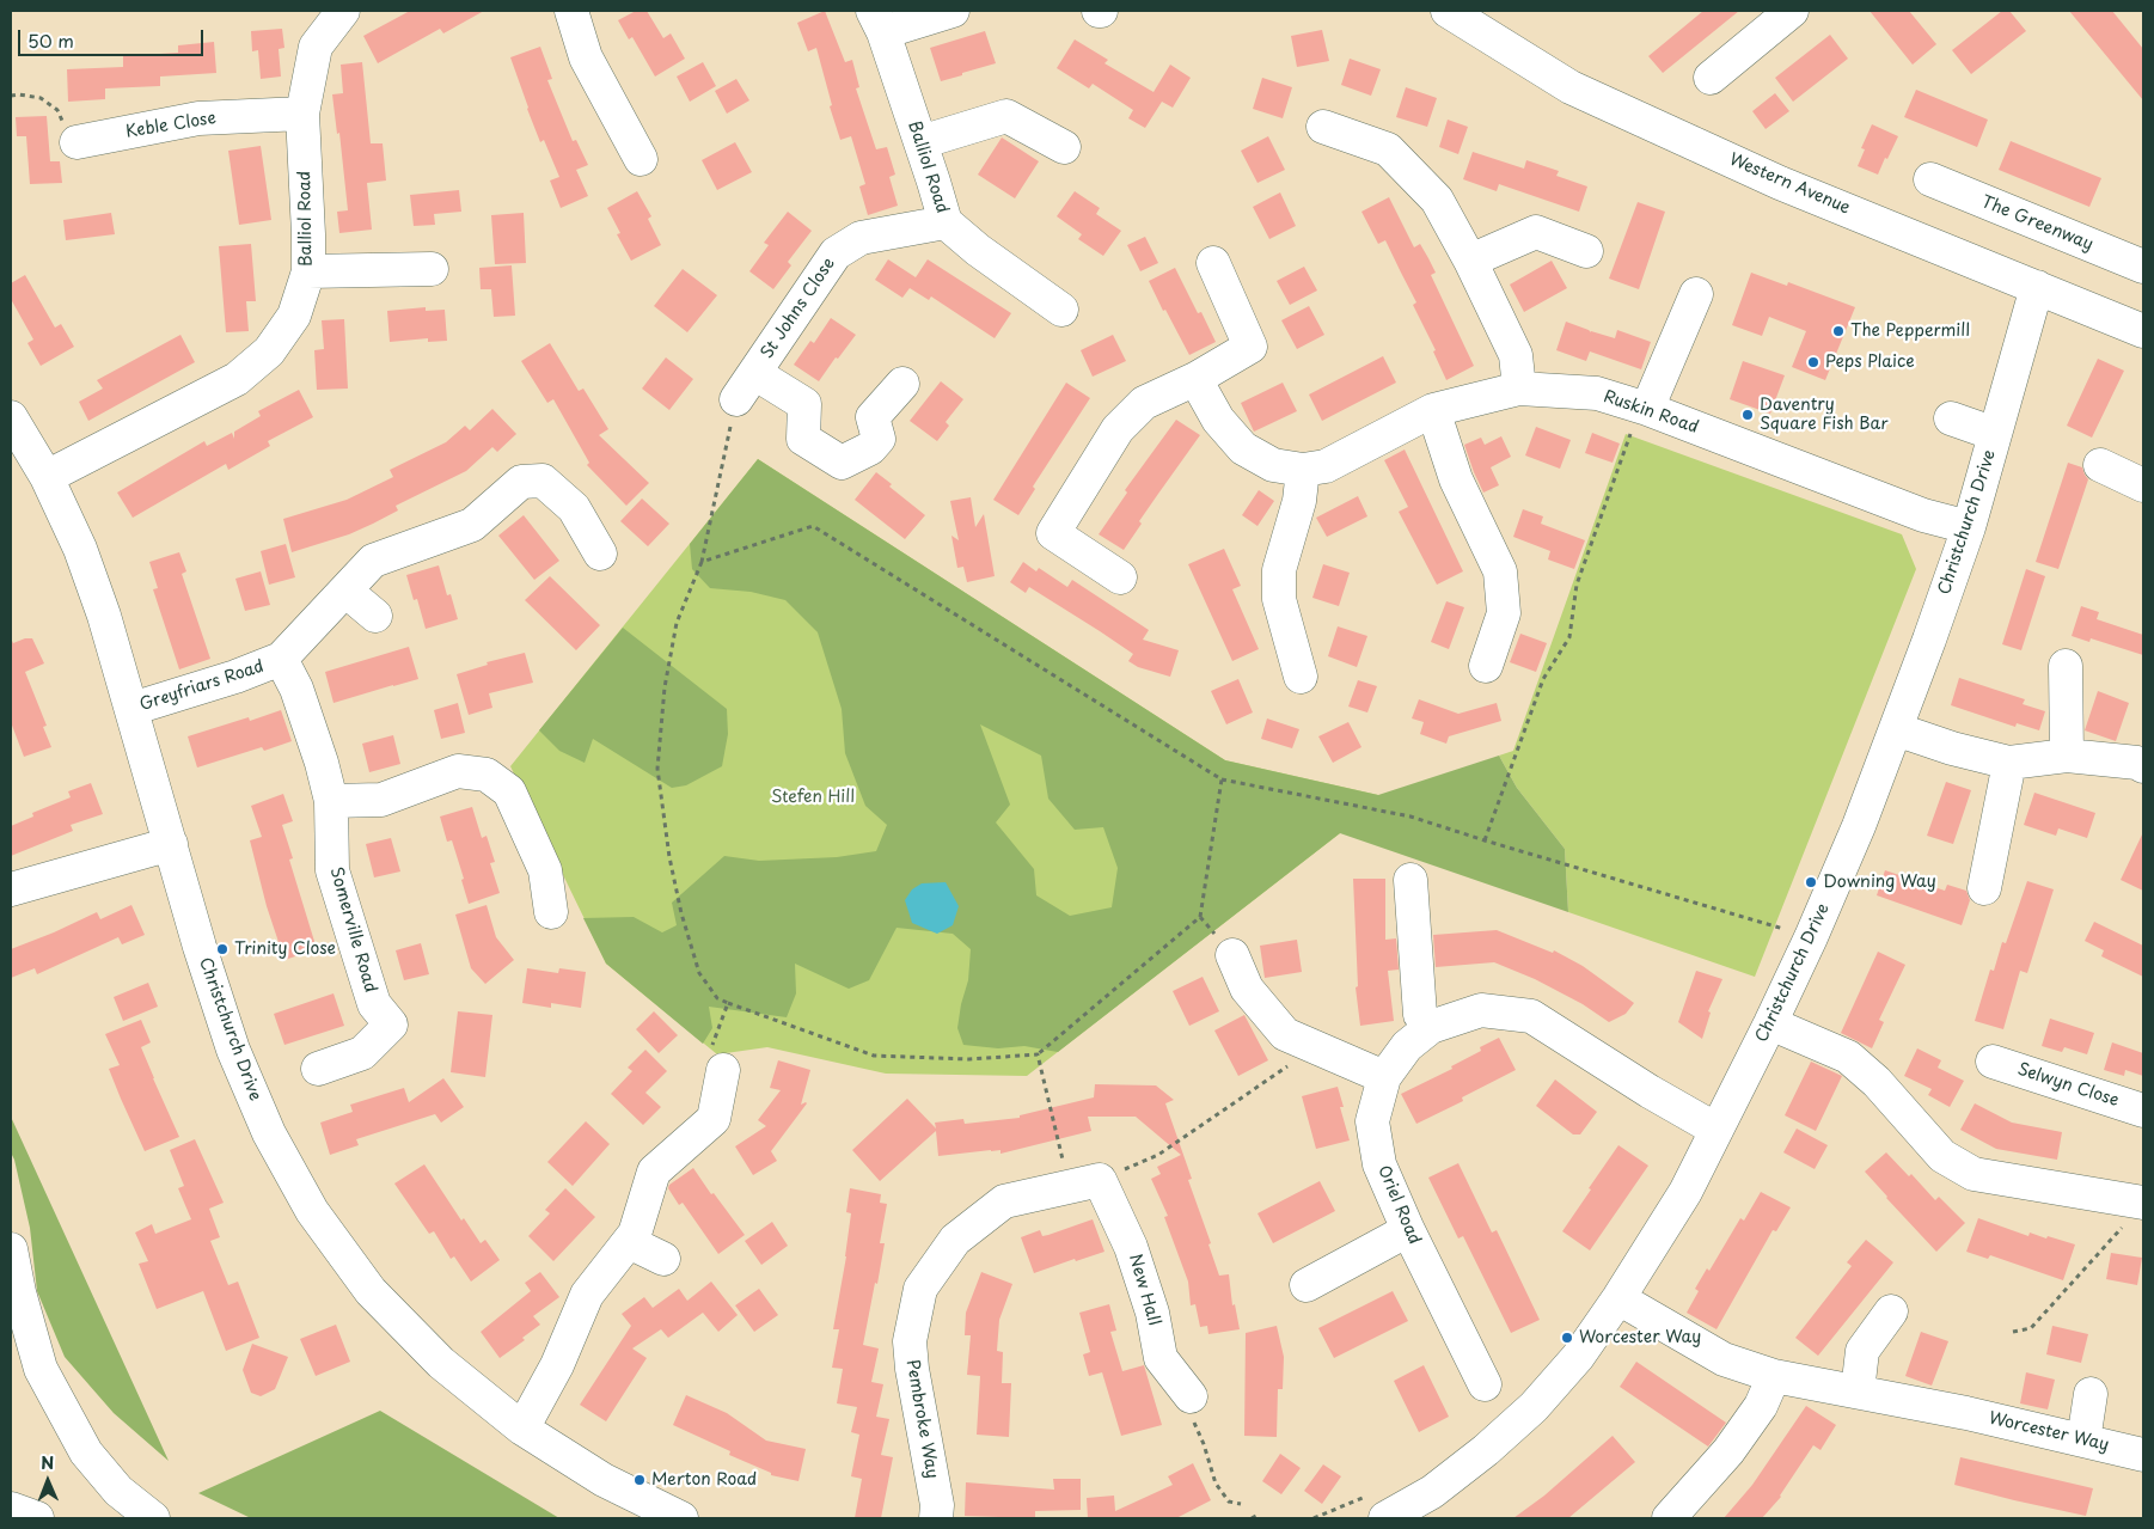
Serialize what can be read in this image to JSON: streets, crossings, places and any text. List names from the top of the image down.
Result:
{
  "streets": {
    "main road": [
      "Keble Close",
      "Balliol Road",
      "Western Avenue",
      "The Greenway",
      "St Johns Close",
      "Ruskin Road",
      "Christchurch Drive",
      "Greyfriars Road",
      "Somerville Road",
      "Selwyn Close",
      "Oriel Road",
      "New Hall",
      "Pembroke Way",
      "Worcester Way"
    ]
  },
  "crossings": [
    ["Keble Close", "Balliol Road"],
    ["Balliol Road", "St Johns Close"],
    ["Balliol Road", "Christchurch Drive"],
    ["Western Avenue", "Christchurch Drive"],
    ["Ruskin Road", "Christchurch Drive"],
    ["Christchurch Drive", "Greyfriars Road"],
    ["Christchurch Drive", "Oriel Road"],
    ["Christchurch Drive", "Worcester Way"],
    ["Greyfriars Road", "Somerville Road"],
    ["New Hall", "Pembroke Way"]
  ],
  "parks": ["Stefen Hill"],
  "places": [
    "The Peppermill",
    "Peps Plaice",
    "Daventry Square Fish Bar",
    "Downing Way",
    "Trinity Close",
    "Worcester Way",
    "Merton Road"
  ],
  "scale_bar": "50 m",
  "north": "top"
}
